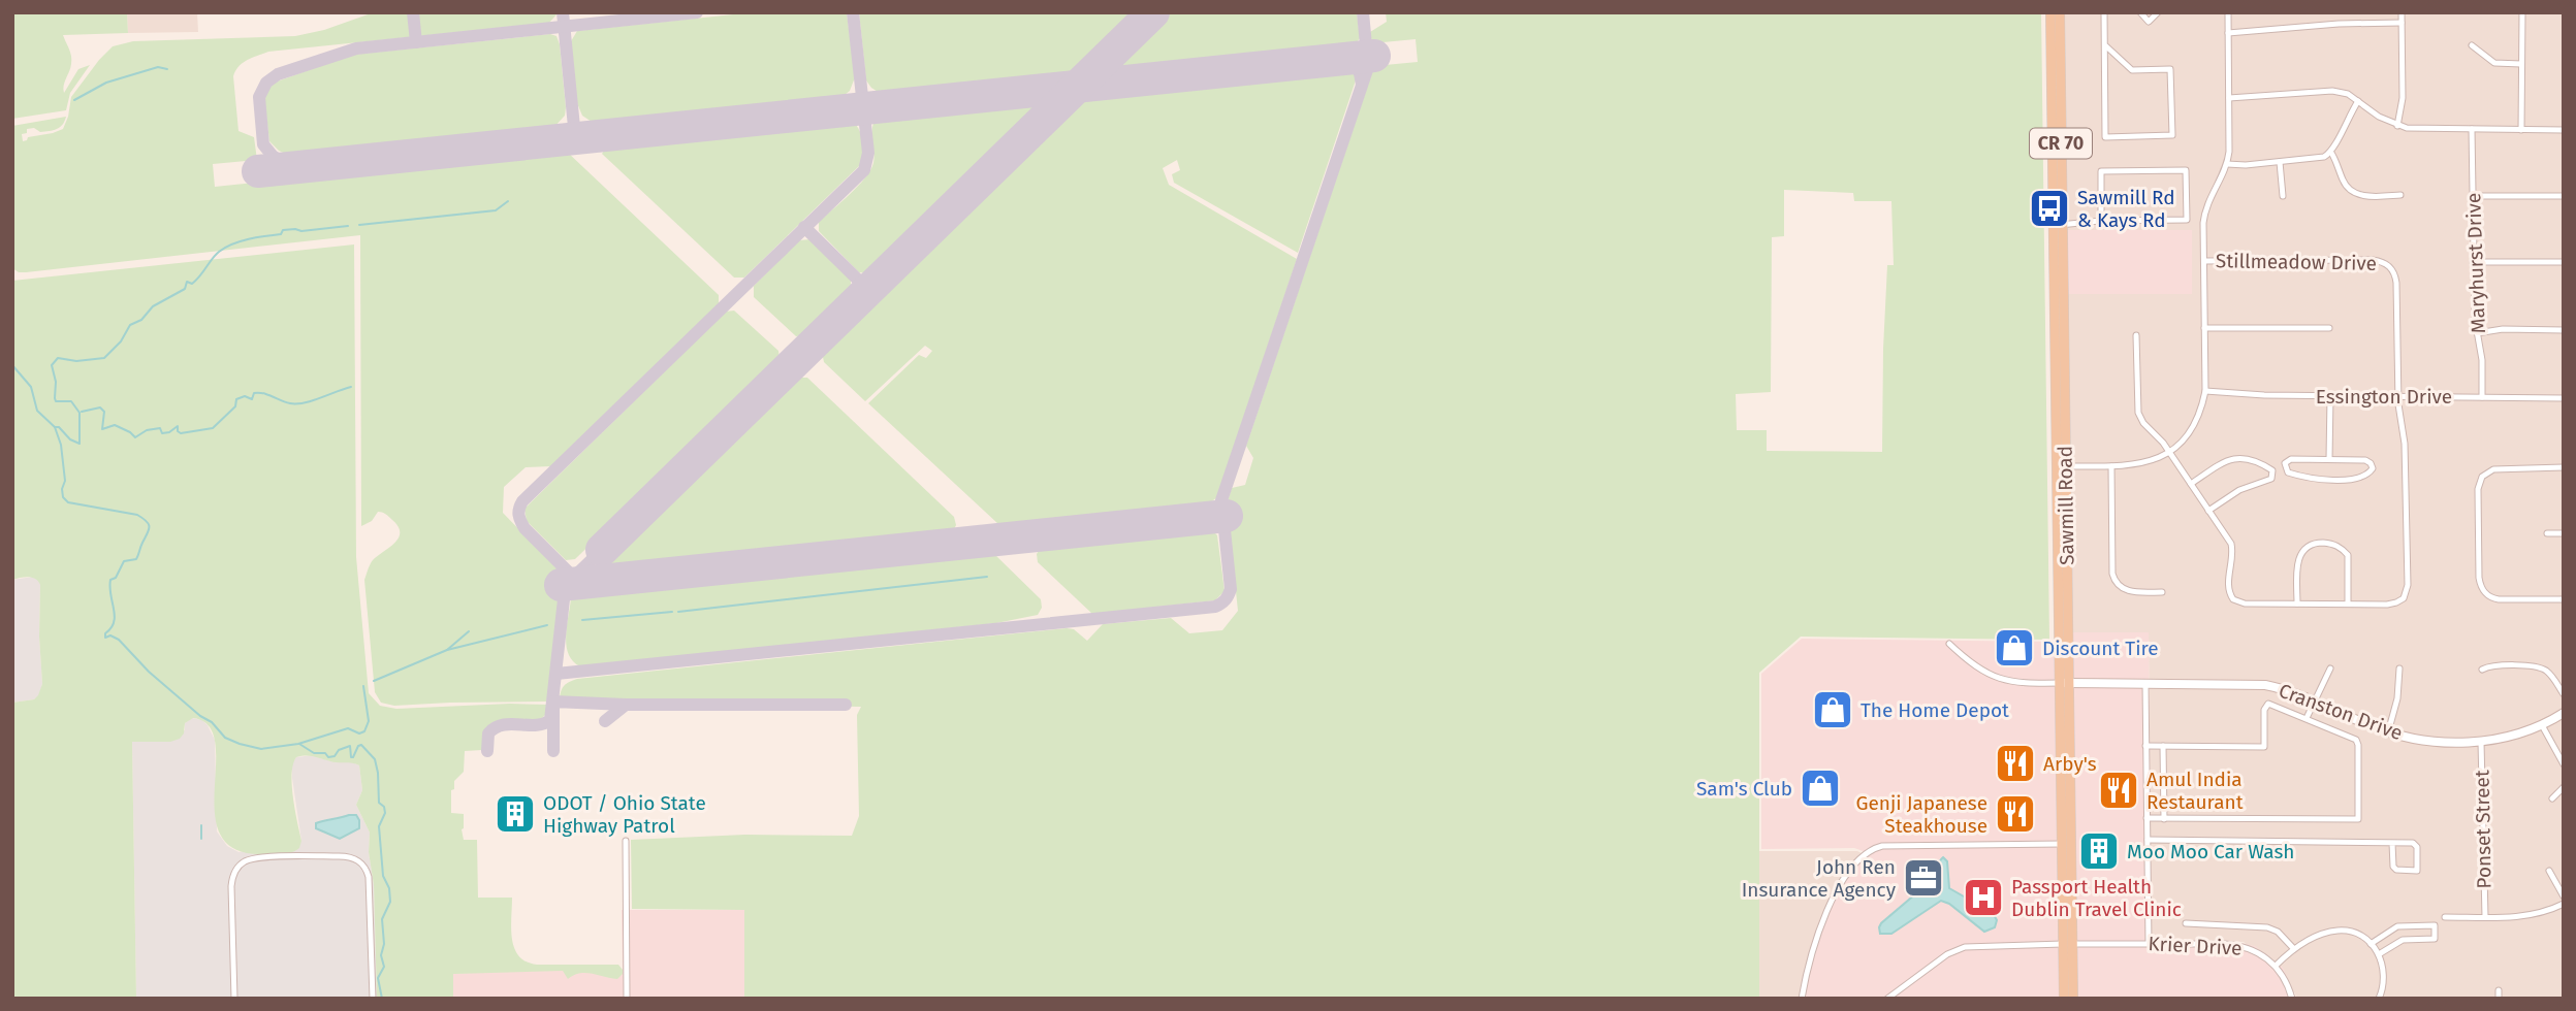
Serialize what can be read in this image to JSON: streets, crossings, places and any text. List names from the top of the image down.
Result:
{
  "streets": {
    "main road": ["CR 70", "Sawmill Road"],
    "street": [
      "Stillmeadow Drive",
      "Maryhurst Drive",
      "Essington Drive",
      "Cranston Drive",
      "Ponset Street",
      "Krier Drive"
    ]
  },
  "crossings": [
    ["Stillmeadow Drive", "Essington Drive"],
    ["Maryhurst Drive", "Essington Drive"],
    ["Sawmill Road", "Cranston Drive"],
    ["Sawmill Road", "Krier Drive"],
    ["Cranston Drive", "Ponset Street"]
  ],
  "places": {
    "bus stop": ["Sawmill Rd & Kays Rd"],
    "shop": ["Discount Tire", "The Home Depot", "Sam's Club"],
    "restaurant": ["Arby's", "Amul India Restaurant", "Genji Japanese Steakhouse"],
    "building": ["ODOT / Ohio State Highway Patrol", "Moo Moo Car Wash"],
    "office": ["John Ren Insurance Agency"],
    "hospital": ["Passport Health Dublin Travel Clinic"]
  }
}
